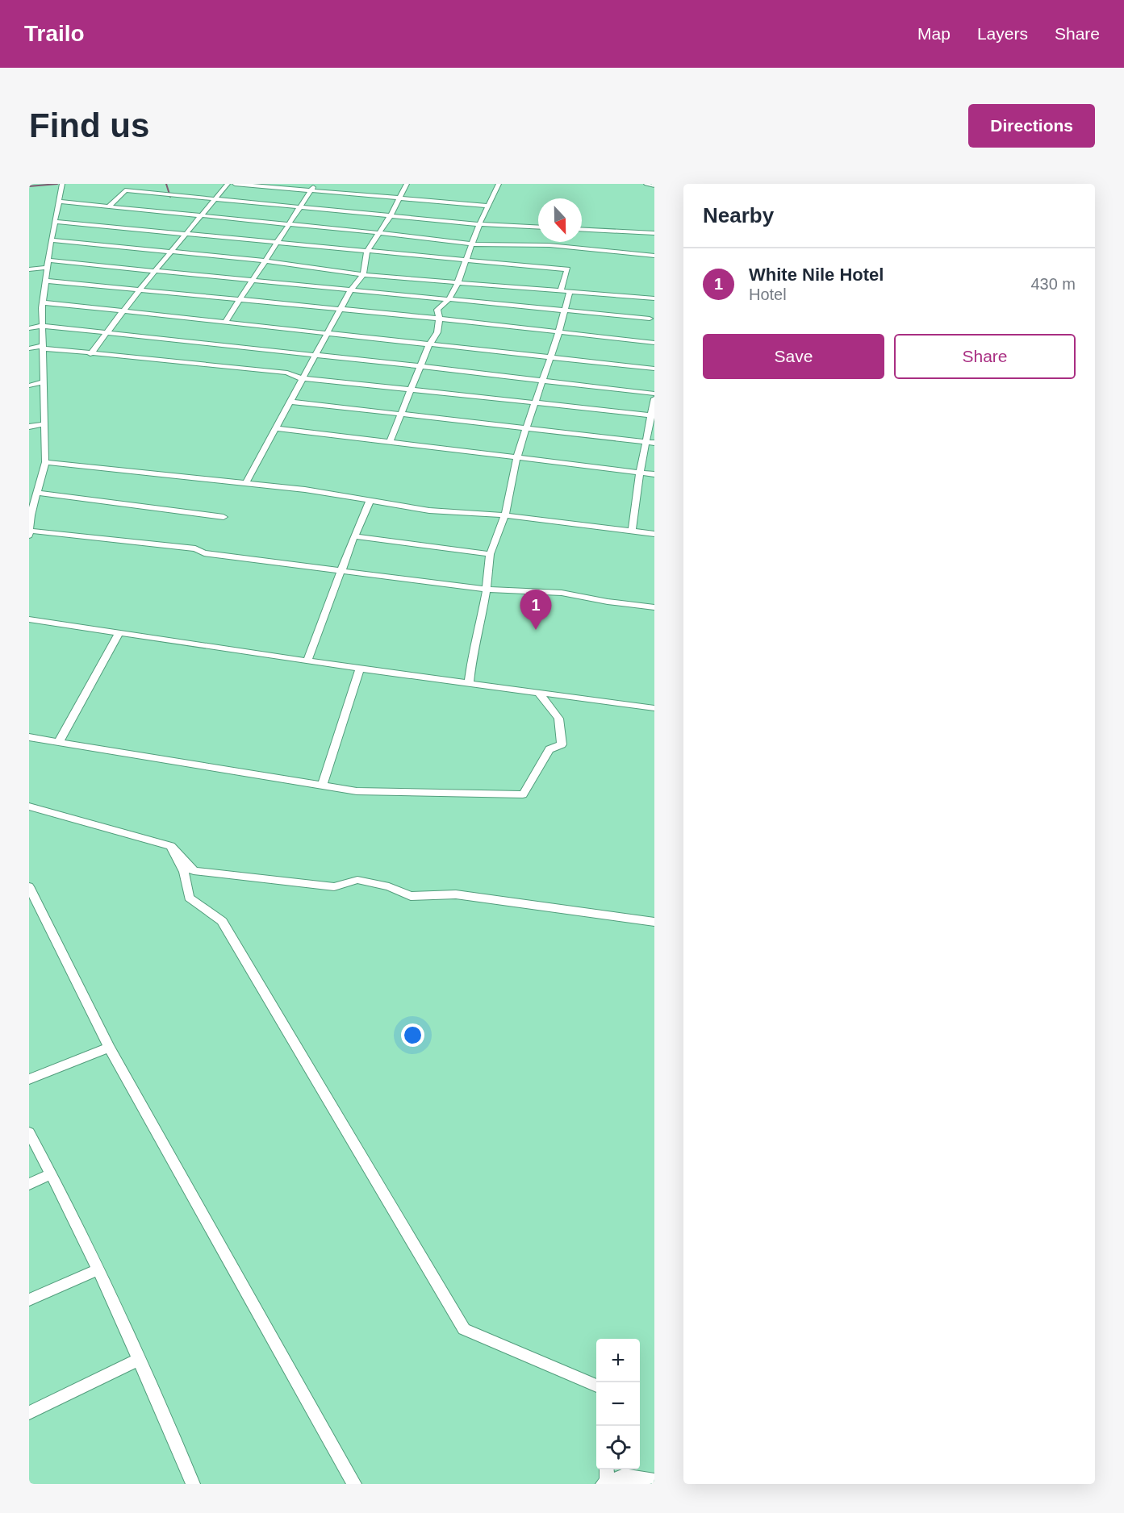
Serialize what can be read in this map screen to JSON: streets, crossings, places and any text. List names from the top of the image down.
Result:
{
  "north": "bottom",
  "page": {
    "header": "Trailo",
    "nav": ["Map", "Layers", "Share"],
    "buttons": [
      "Directions",
      ["Save", "Share"]
    ],
    "title": "Find us",
    "heading": "Nearby",
    "list": [
      {
        "mark": "1",
        "name": "White Nile Hotel",
        "note": "Hotel",
        "value": "430 m"
      }
    ],
    "pins": "1",
    "map_buttons": ["+", "−"]
  }
}
